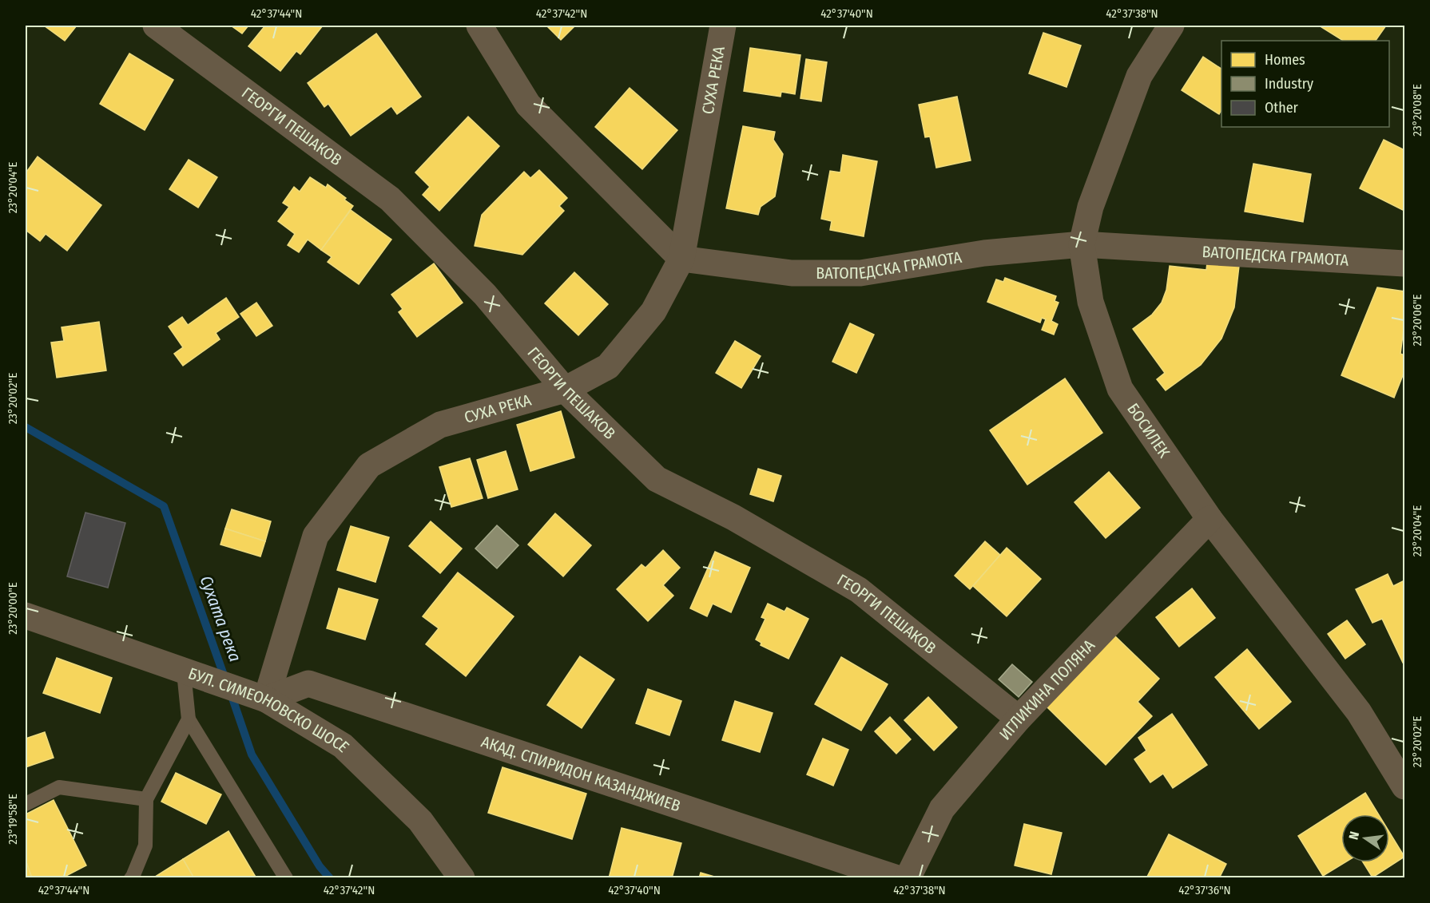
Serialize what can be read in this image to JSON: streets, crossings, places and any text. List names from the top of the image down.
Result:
{
  "streets": {
    "street": [
      "СУХА РЕКА",
      "ГЕОРГИ ПЕШАКОВ",
      "ВАТОПЕДСКА ГРАМОТА",
      "БОСИЛЕК",
      "ИГЛИКИНА ПОЛЯНА",
      "БУЛ. СИМЕОНОВСКО ШОСЕ",
      "АКАД. СПИРИДОН КАЗАНДЖИЕВ"
    ]
  },
  "crossings": [
    ["СУХА РЕКА", "ГЕОРГИ ПЕШАКОВ"],
    ["СУХА РЕКА", "ВАТОПЕДСКА ГРАМОТА"],
    ["СУХА РЕКА", "БУЛ. СИМЕОНОВСКО ШОСЕ"],
    ["СУХА РЕКА", "АКАД. СПИРИДОН КАЗАНДЖИЕВ"],
    ["ГЕОРГИ ПЕШАКОВ", "ИГЛИКИНА ПОЛЯНА"],
    ["ВАТОПЕДСКА ГРАМОТА", "БОСИЛЕК"],
    ["БОСИЛЕК", "ИГЛИКИНА ПОЛЯНА"],
    ["БУЛ. СИМЕОНОВСКО ШОСЕ", "АКАД. СПИРИДОН КАЗАНДЖИЕВ"]
  ],
  "water": ["Сухата река"],
  "legend": ["Homes", "Industry", "Other"],
  "north": "left",
  "coordinates": [
    "42°37'44\"N",
    "42°37'42\"N",
    "42°37'40\"N",
    "42°37'38\"N",
    "23°20'08\"E",
    "23°20'04\"E",
    "23°20'06\"E",
    "23°20'02\"E",
    "23°20'00\"E",
    "23°19'58\"E",
    "42°37'36\"N"
  ]
}
